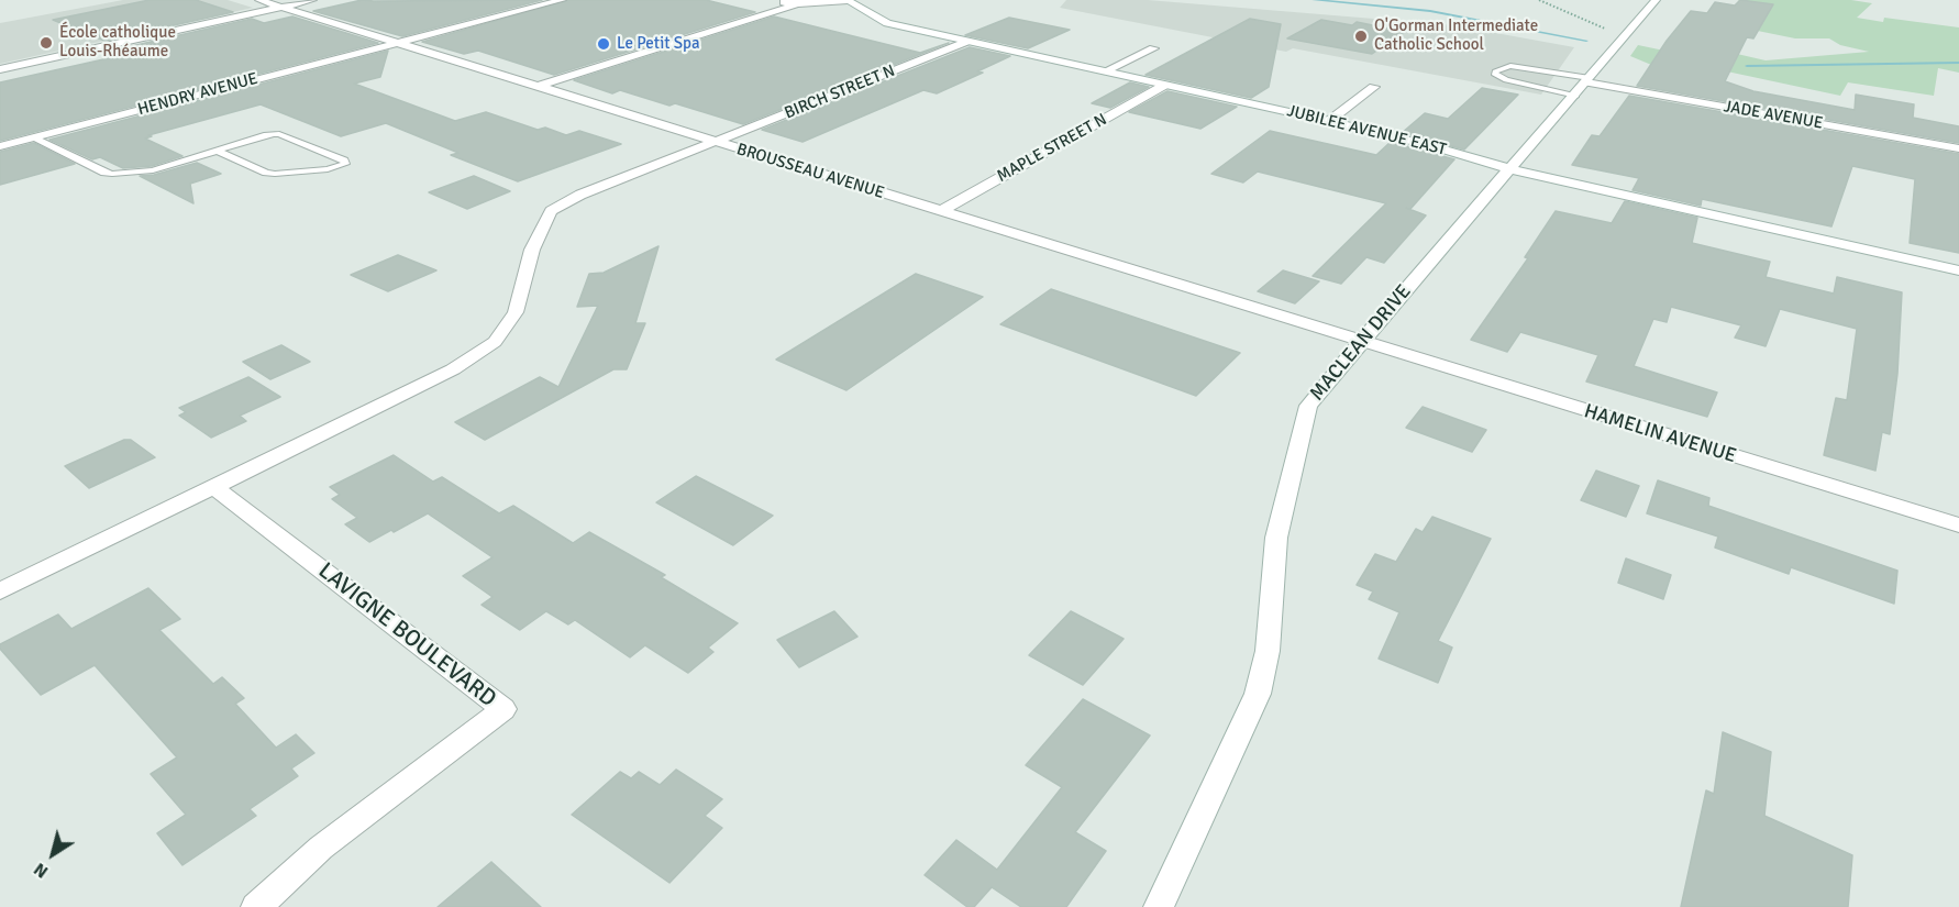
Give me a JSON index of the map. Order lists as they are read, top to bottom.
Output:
{
  "streets": {
    "street": [
      "BIRCH STREET N",
      "HENDRY AVENUE",
      "JADE AVENUE",
      "JUBILEE AVENUE EAST",
      "MAPLE STREET N",
      "BROUSSEAU AVENUE",
      "MACLEAN DRIVE",
      "HAMELIN AVENUE",
      "LAVIGNE BOULEVARD"
    ]
  },
  "crossings": [
    ["BIRCH STREET N", "JUBILEE AVENUE EAST"],
    ["BIRCH STREET N", "BROUSSEAU AVENUE"],
    ["HENDRY AVENUE", "BROUSSEAU AVENUE"],
    ["JADE AVENUE", "MACLEAN DRIVE"],
    ["JUBILEE AVENUE EAST", "MAPLE STREET N"],
    ["JUBILEE AVENUE EAST", "MACLEAN DRIVE"],
    ["MAPLE STREET N", "BROUSSEAU AVENUE"],
    ["BROUSSEAU AVENUE", "MACLEAN DRIVE"],
    ["BROUSSEAU AVENUE", "HAMELIN AVENUE"],
    ["MACLEAN DRIVE", "HAMELIN AVENUE"]
  ],
  "places": ["O'Gorman Intermediate Catholic School", "École catholique Louis-Rhéaume", "Le Petit Spa"],
  "north": "bottom left"
}
